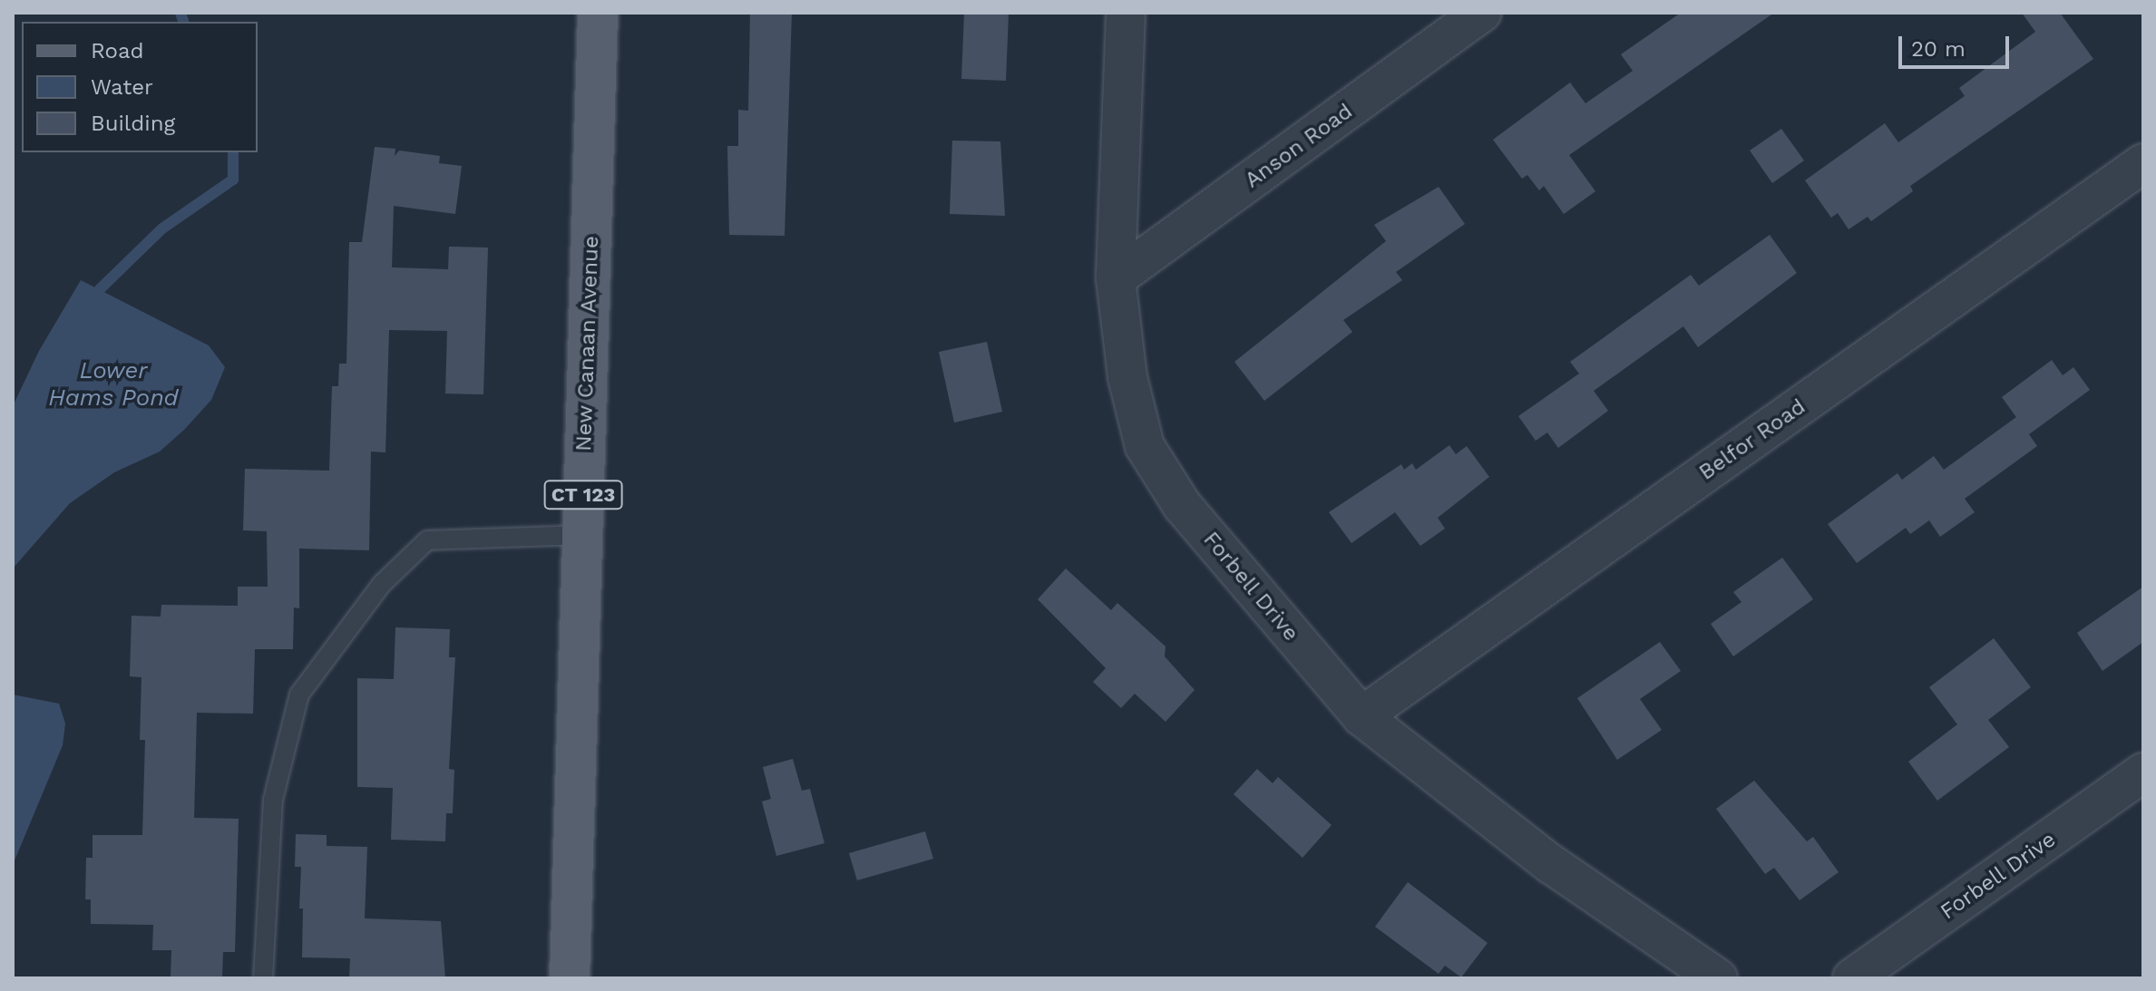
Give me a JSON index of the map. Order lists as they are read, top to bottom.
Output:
{
  "streets": {
    "main road": ["New Canaan Avenue", "CT 123"],
    "street": ["Anson Road", "Belfor Road", "Forbell Drive"]
  },
  "crossings": [
    ["Anson Road", "Forbell Drive"],
    ["Belfor Road", "Forbell Drive"]
  ],
  "water": ["Lower Hams Pond"],
  "legend": ["Road", "Water", "Building"],
  "scale_bar": "20 m"
}
